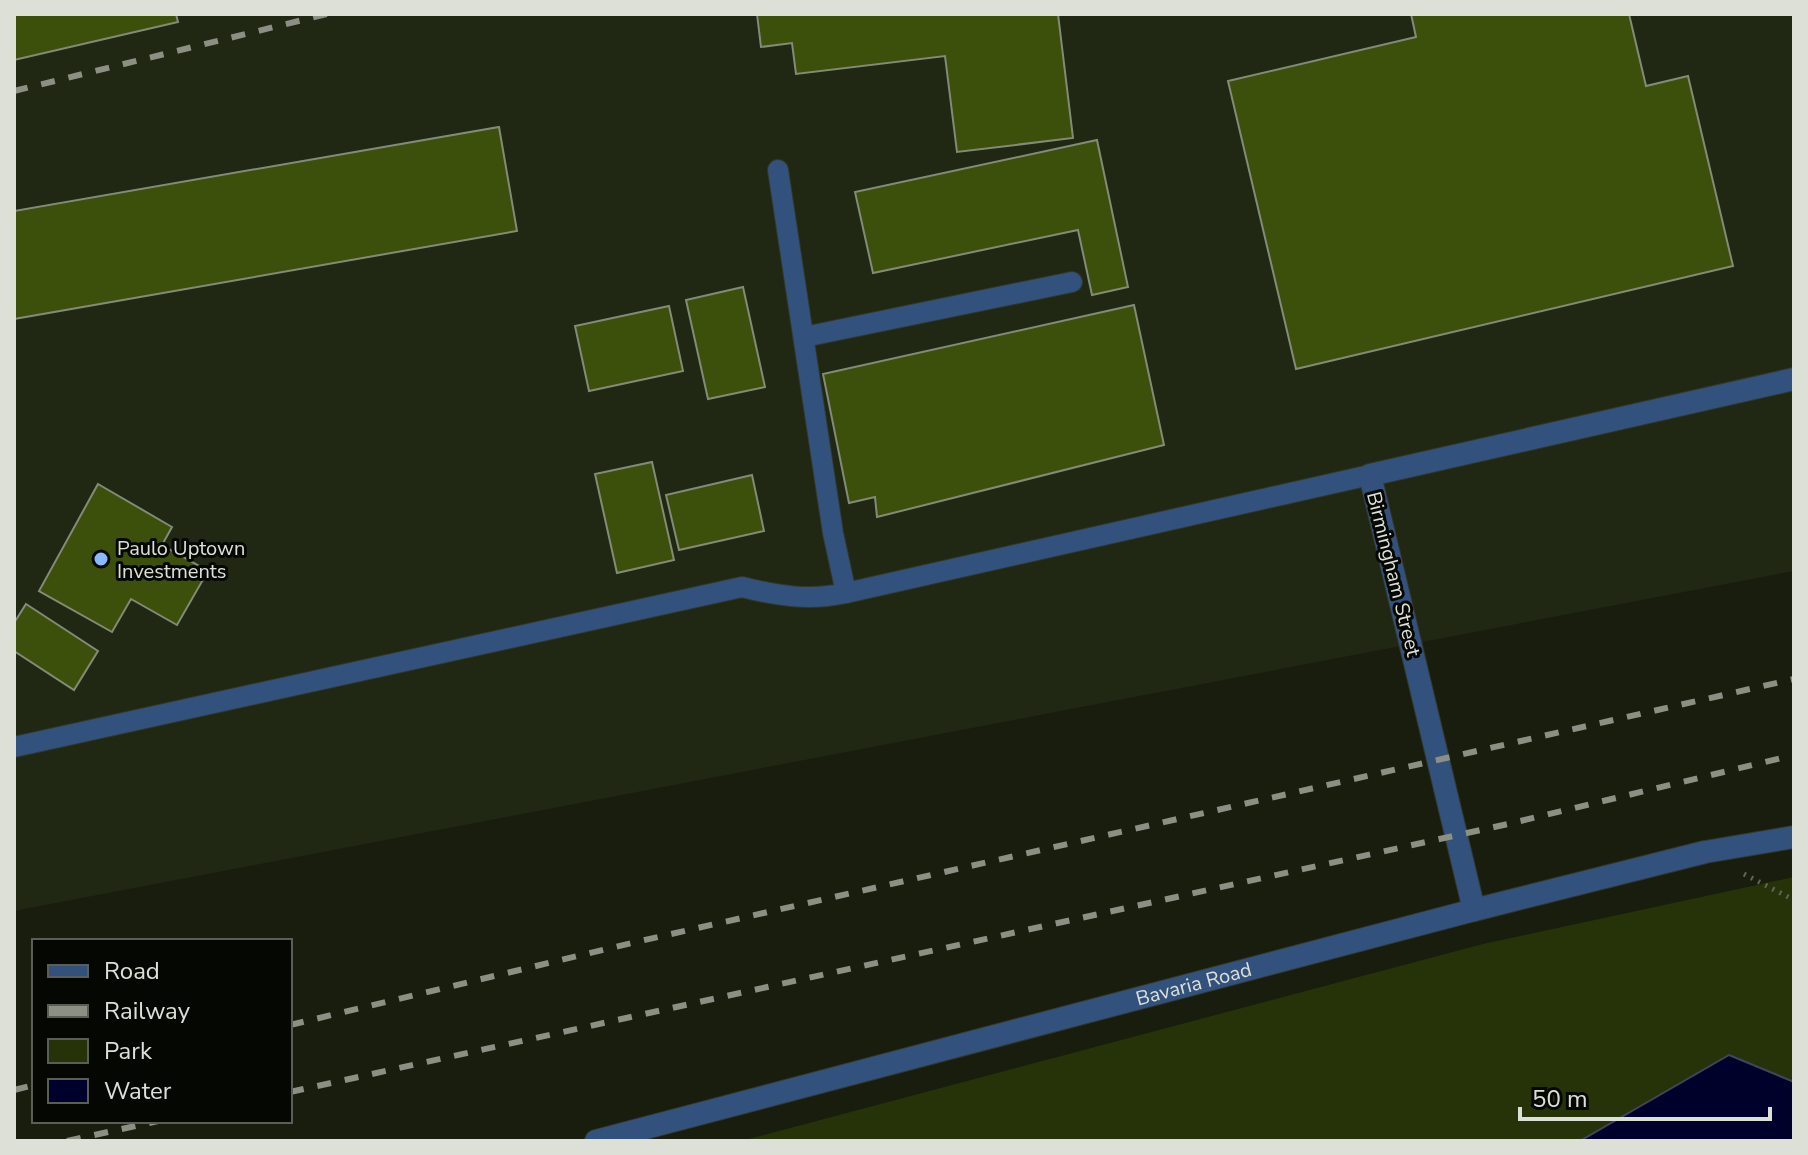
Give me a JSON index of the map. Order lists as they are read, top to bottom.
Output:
{
  "streets": {
    "street": ["Birmingham Street", "Bavaria Road"]
  },
  "crossings": [
    ["Birmingham Street", "Bavaria Road"]
  ],
  "places": ["Paulo Uptown Investments"],
  "legend": [
    "Road",
    "Railway",
    "Park",
    "Water"
  ],
  "scale_bar": "50 m"
}
